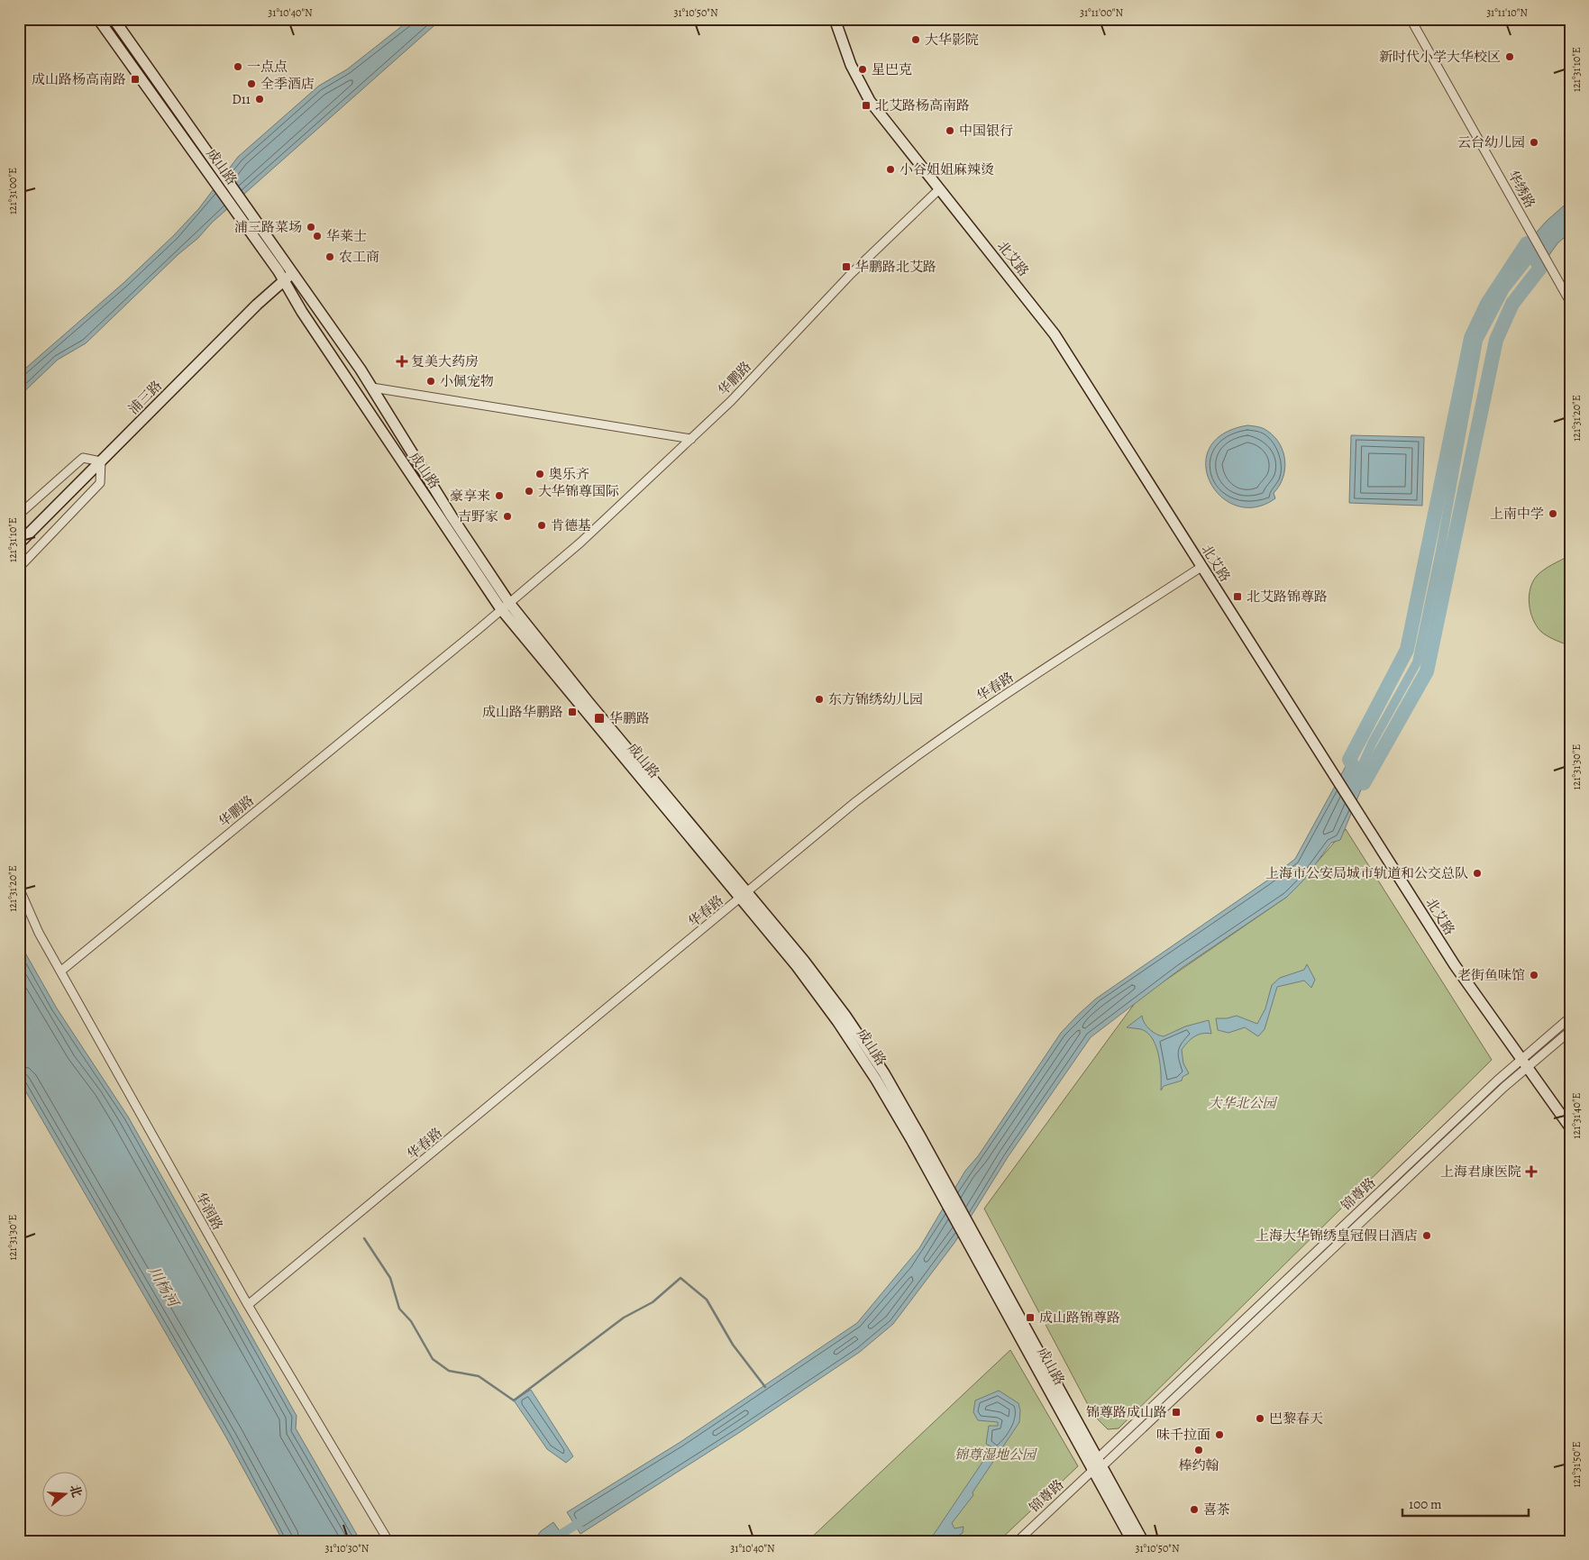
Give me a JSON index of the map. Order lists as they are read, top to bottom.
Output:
{
  "streets": {
    "main road": ["成山路", "北艾路", "浦三路"],
    "street": [
      "华绣路",
      "华鹏路",
      "华春路",
      "锦尊路",
      "华润路"
    ]
  },
  "crossings": [
    ["成山路", "华鹏路"],
    ["成山路", "浦三路"],
    ["成山路", "华春路"],
    ["成山路", "锦尊路"],
    ["北艾路", "华鹏路"],
    ["北艾路", "华春路"],
    ["北艾路", "锦尊路"],
    ["华鹏路", "华润路"],
    ["华春路", "华润路"]
  ],
  "water": ["川杨河"],
  "parks": ["大华北公园", "锦尊湿地公园"],
  "places": {
    "other": [
      "大华影院",
      "新时代小学大华校区",
      "一点点",
      "星巴克",
      "全季酒店",
      "D11",
      "中国银行",
      "云台幼儿园",
      "小谷姐姐麻辣烫",
      "浦三路菜场",
      "华莱士",
      "农工商",
      "小佩宠物",
      "奥乐齐",
      "大华锦尊国际",
      "豪享来",
      "上南中学",
      "吉野家",
      "肯德基",
      "东方锦绣幼儿园",
      "上海市公安局城市轨道和公交总队",
      "老街鱼味馆",
      "上海大华锦绣皇冠假日酒店",
      "巴黎春天",
      "味千拉面",
      "棒约翰",
      "喜茶"
    ],
    "transit": [
      "成山路杨高南路",
      "北艾路杨高南路",
      "华鹏路北艾路",
      "北艾路锦尊路",
      "成山路华鹏路",
      "华鹏路",
      "成山路锦尊路",
      "锦尊路成山路"
    ],
    "health": ["复美大药房", "上海君康医院"]
  },
  "scale_bar": "100 m",
  "north": "right",
  "coordinates": [
    "31°10'40\"N",
    "31°10'50\"N",
    "31°11'00\"N",
    "31°11'10\"N",
    "121°31'10\"E",
    "121°31'00\"E",
    "121°31'20\"E",
    "121°31'30\"E",
    "121°31'40\"E",
    "121°31'50\"E",
    "31°10'30\"N"
  ]
}
